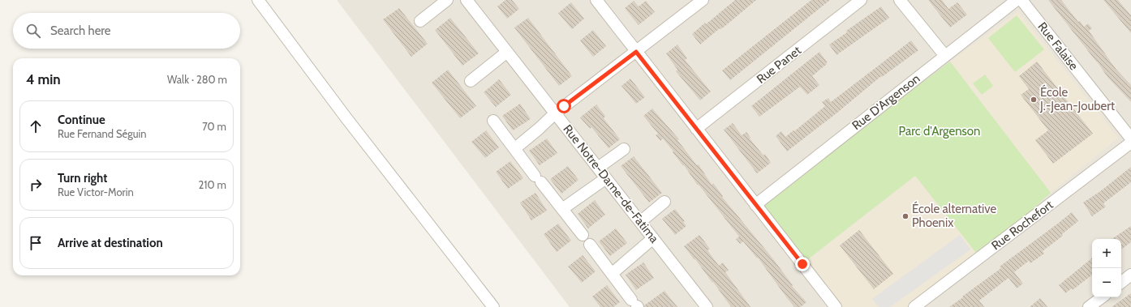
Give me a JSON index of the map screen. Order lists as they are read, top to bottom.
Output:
{
  "streets": {
    "street": [
      "Rue Falaise",
      "Rue Panet",
      "Rue D'Argenson",
      "Rue Notre-Dame-de-Fatima",
      "Rue Rochefort"
    ]
  },
  "parks": ["Parc d'Argenson"],
  "places": ["École J.-Jean-Joubert", "École alternative Phoenix"],
  "page": {
    "search": "Search here",
    "heading": ["4 min", "Walk · 280 m"],
    "list": [
      ["Continue", "Rue Fernand Séguin", "70 m"],
      ["Turn right", "Rue Victor-Morin", "210 m"],
      "Arrive at destination"
    ],
    "map_buttons": ["+", "−"]
  }
}
